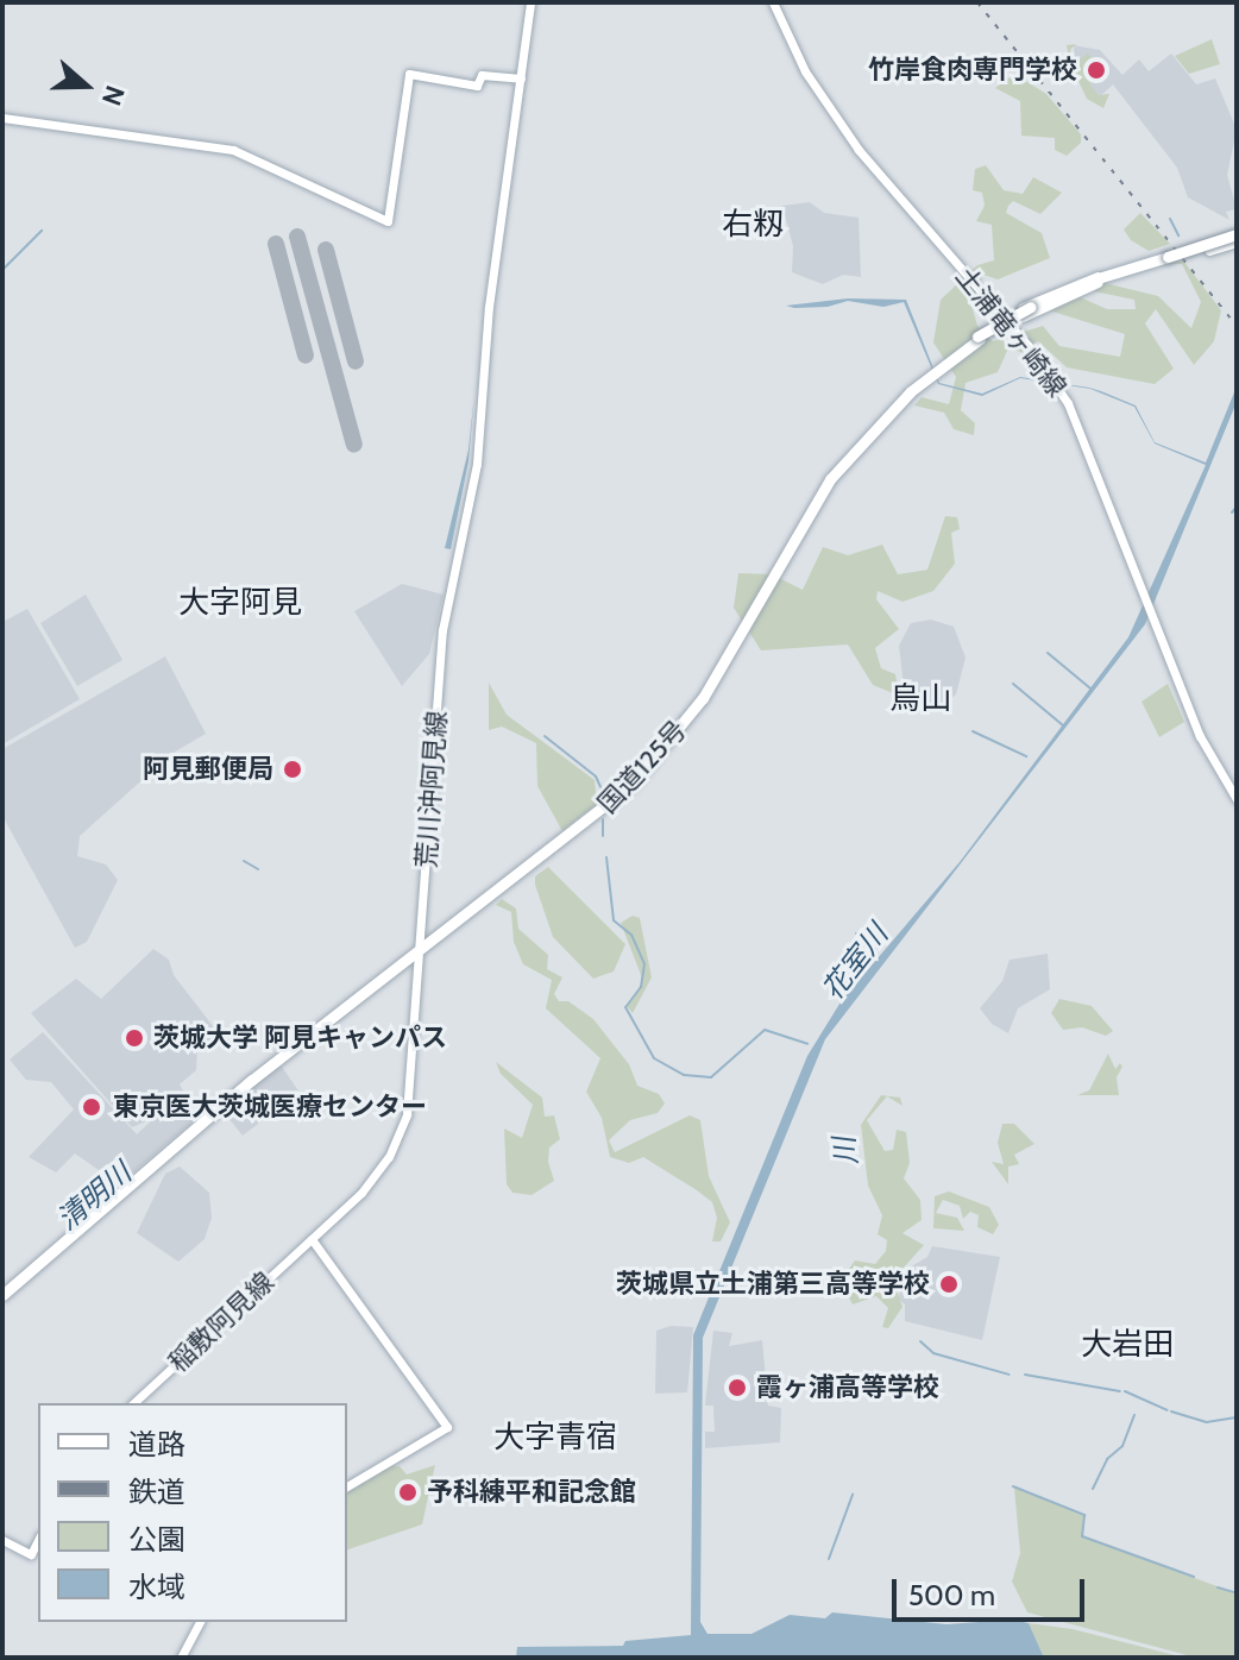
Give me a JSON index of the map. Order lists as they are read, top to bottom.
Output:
{
  "streets": {
    "highway": ["国道125号"],
    "main road": ["土浦竜ヶ崎線", "荒川沖阿見線", "稲敷阿見線"]
  },
  "crossings": [
    ["国道125号", "荒川沖阿見線"],
    ["荒川沖阿見線", "稲敷阿見線"]
  ],
  "districts": [
    "右籾",
    "大字阿見",
    "烏山",
    "大岩田",
    "大字青宿"
  ],
  "water": ["花室川", "川", "清明川"],
  "places": [
    "竹岸食肉専門学校",
    "阿見郵便局",
    "茨城大学 阿見キャンパス",
    "東京医大茨城医療センター",
    "茨城県立土浦第三高等学校",
    "霞ヶ浦高等学校",
    "予科練平和記念館"
  ],
  "legend": [
    "道路",
    "鉄道",
    "公園",
    "水域"
  ],
  "scale_bar": "500 m",
  "north": "right"
}
